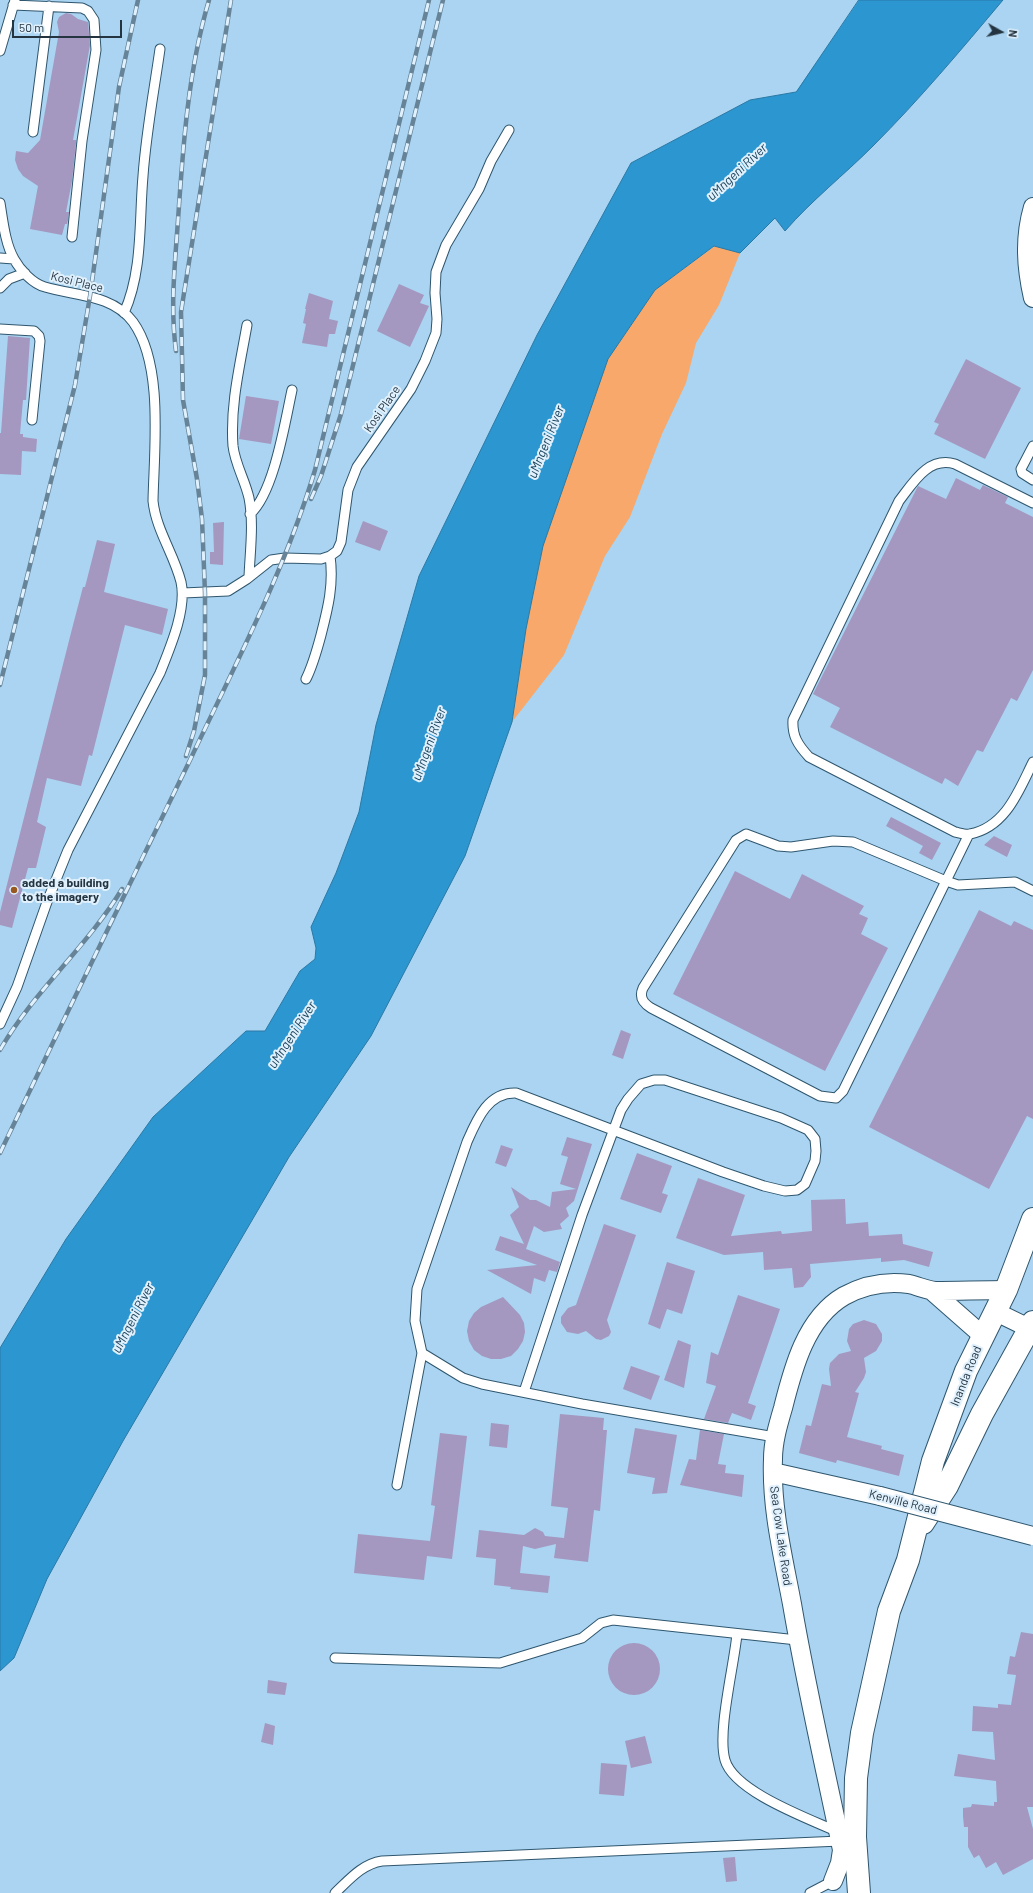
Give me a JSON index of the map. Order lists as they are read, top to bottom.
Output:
{
  "streets": {
    "main road": ["Inanda Road"],
    "street": ["Kenville Road", "Sea Cow Lake Road"],
    "lane": ["Kosi Place"]
  },
  "crossings": [
    ["Inanda Road", "Sea Cow Lake Road"],
    ["Kenville Road", "Sea Cow Lake Road"]
  ],
  "water": ["uMngeni River"],
  "places": ["added a building to the imagery"],
  "scale_bar": "50 m",
  "north": "right"
}
